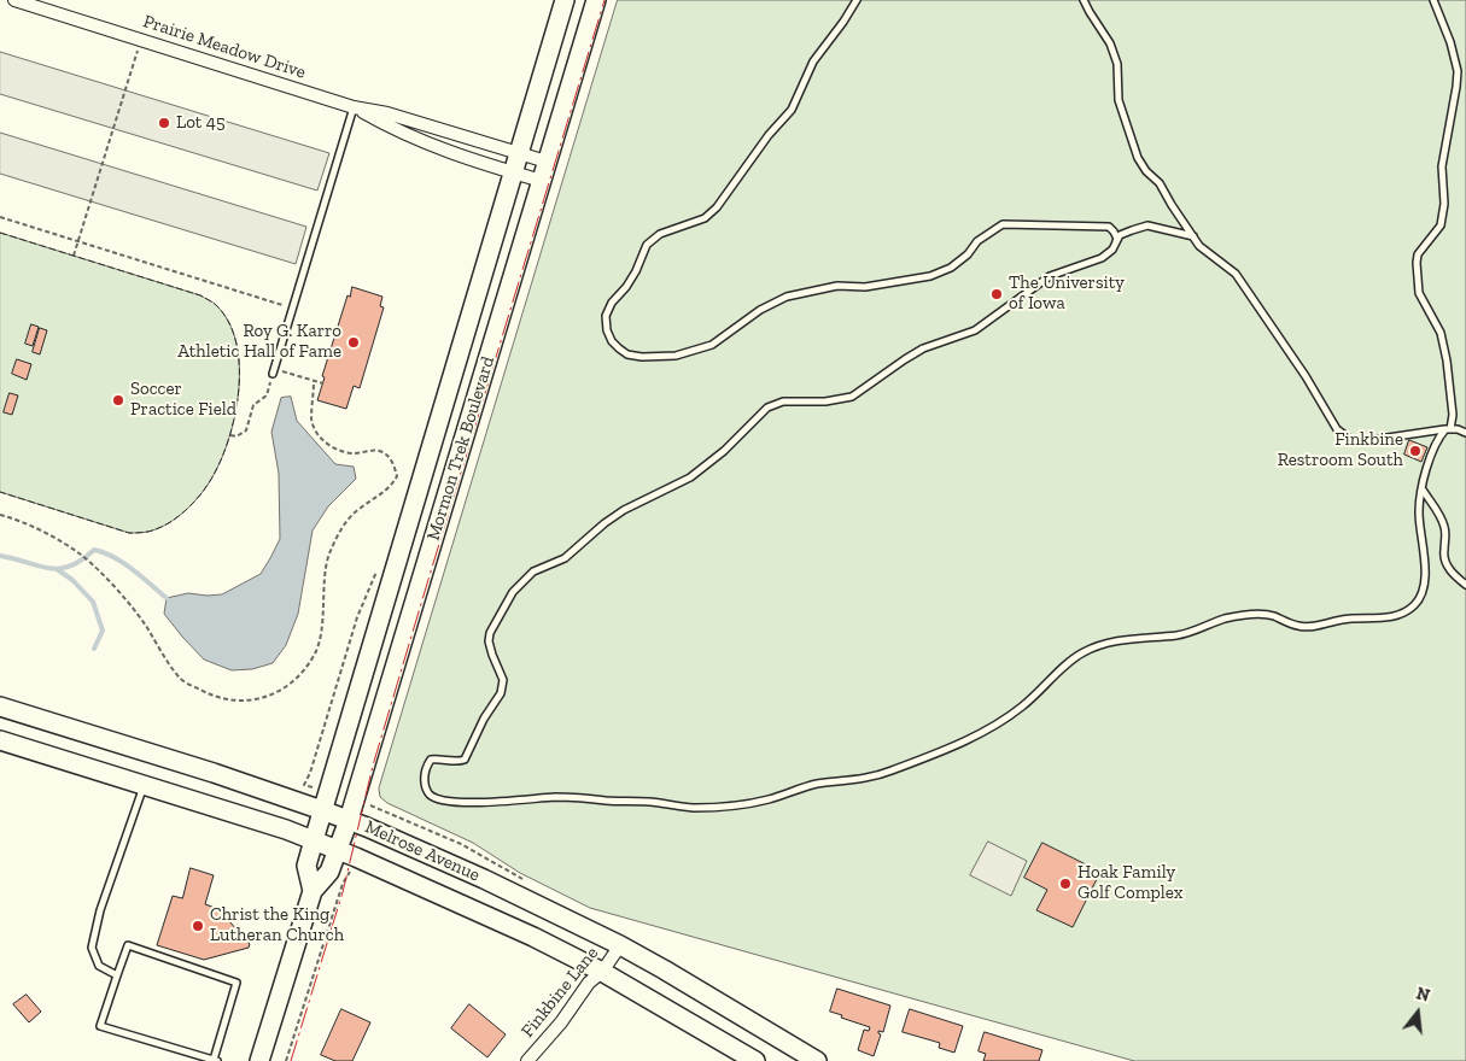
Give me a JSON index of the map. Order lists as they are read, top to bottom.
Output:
{
  "streets": {
    "main road": ["Mormon Trek Boulevard", "Melrose Avenue"],
    "street": ["Prairie Meadow Drive", "Finkbine Lane"]
  },
  "crossings": [
    ["Prairie Meadow Drive", "Mormon Trek Boulevard"],
    ["Mormon Trek Boulevard", "Melrose Avenue"],
    ["Melrose Avenue", "Finkbine Lane"]
  ],
  "places": [
    "Lot 45",
    "The University of Iowa",
    "Roy G. Karro Athletic Hall of Fame",
    "Soccer Practice Field",
    "Finkbine Restroom South",
    "Hoak Family Golf Complex",
    "Christ the King Lutheran Church"
  ],
  "north": "top"
}
